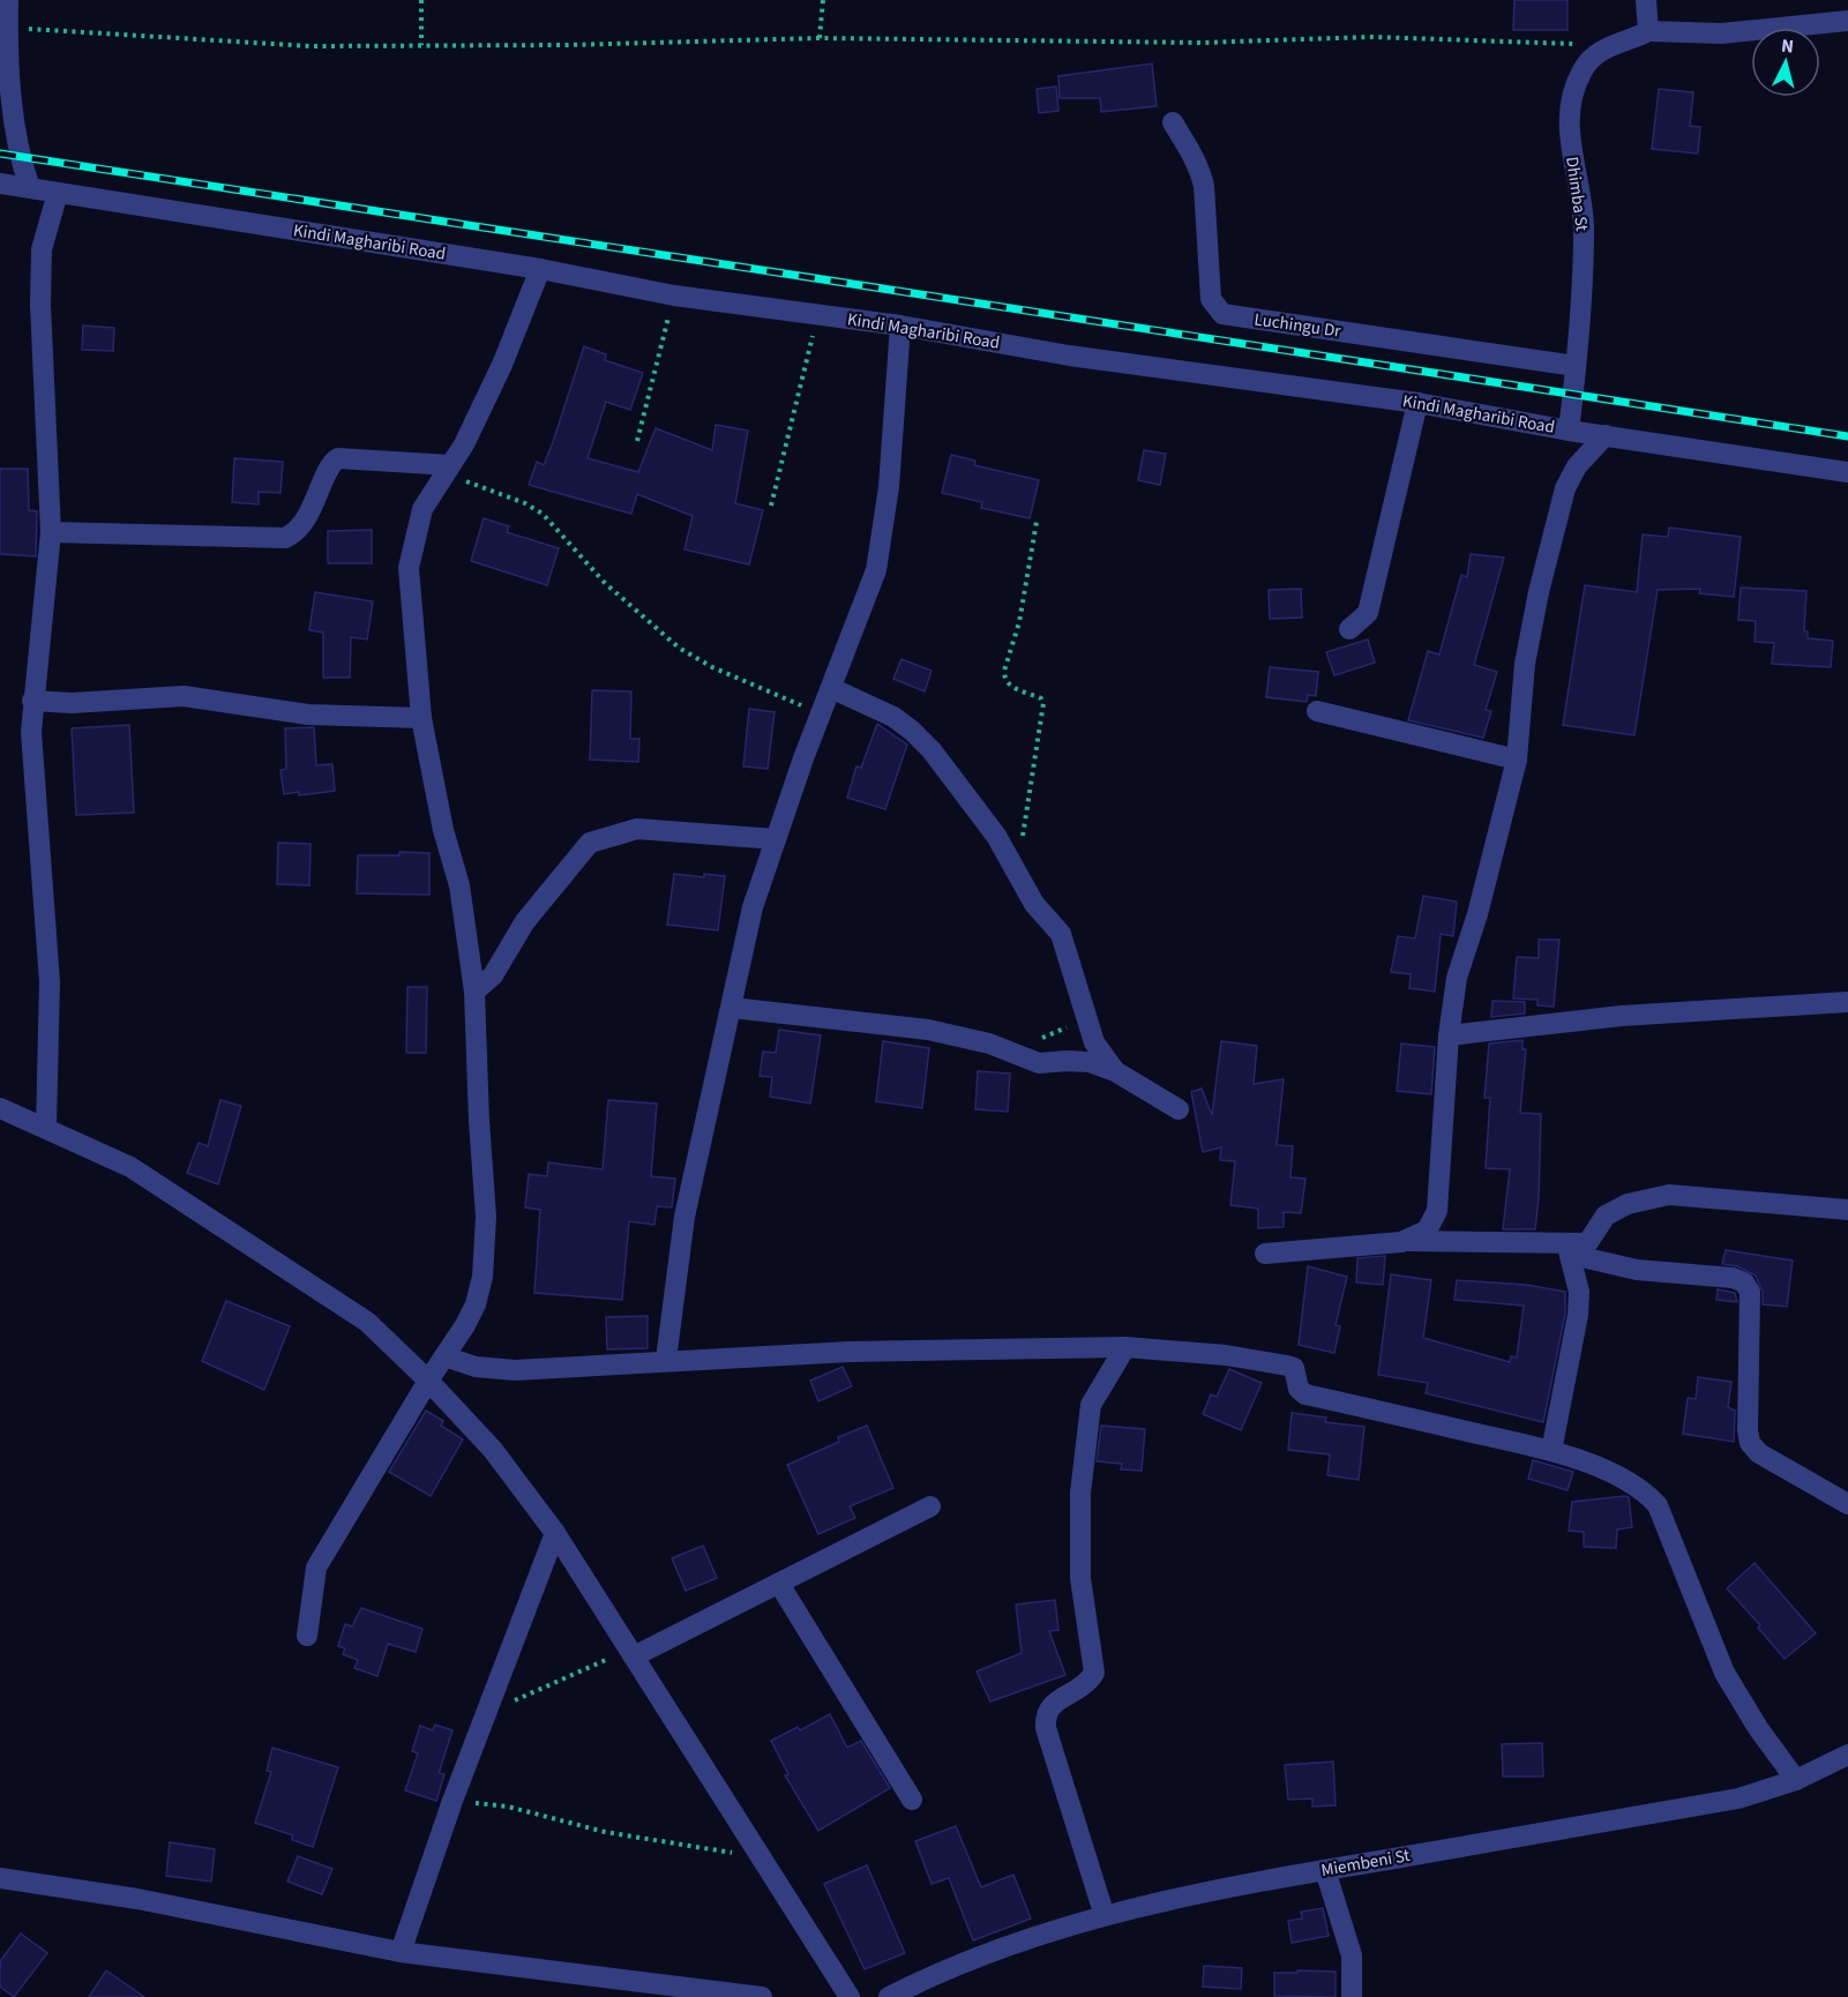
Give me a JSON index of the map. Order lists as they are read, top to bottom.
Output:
{
  "streets": {
    "street": [
      "Dhimba St",
      "Kindi Magharibi Road",
      "Luchingu Dr",
      "Miembeni St"
    ]
  },
  "crossings": [
    ["Dhimba St", "Kindi Magharibi Road"],
    ["Dhimba St", "Luchingu Dr"]
  ],
  "north": "top"
}
